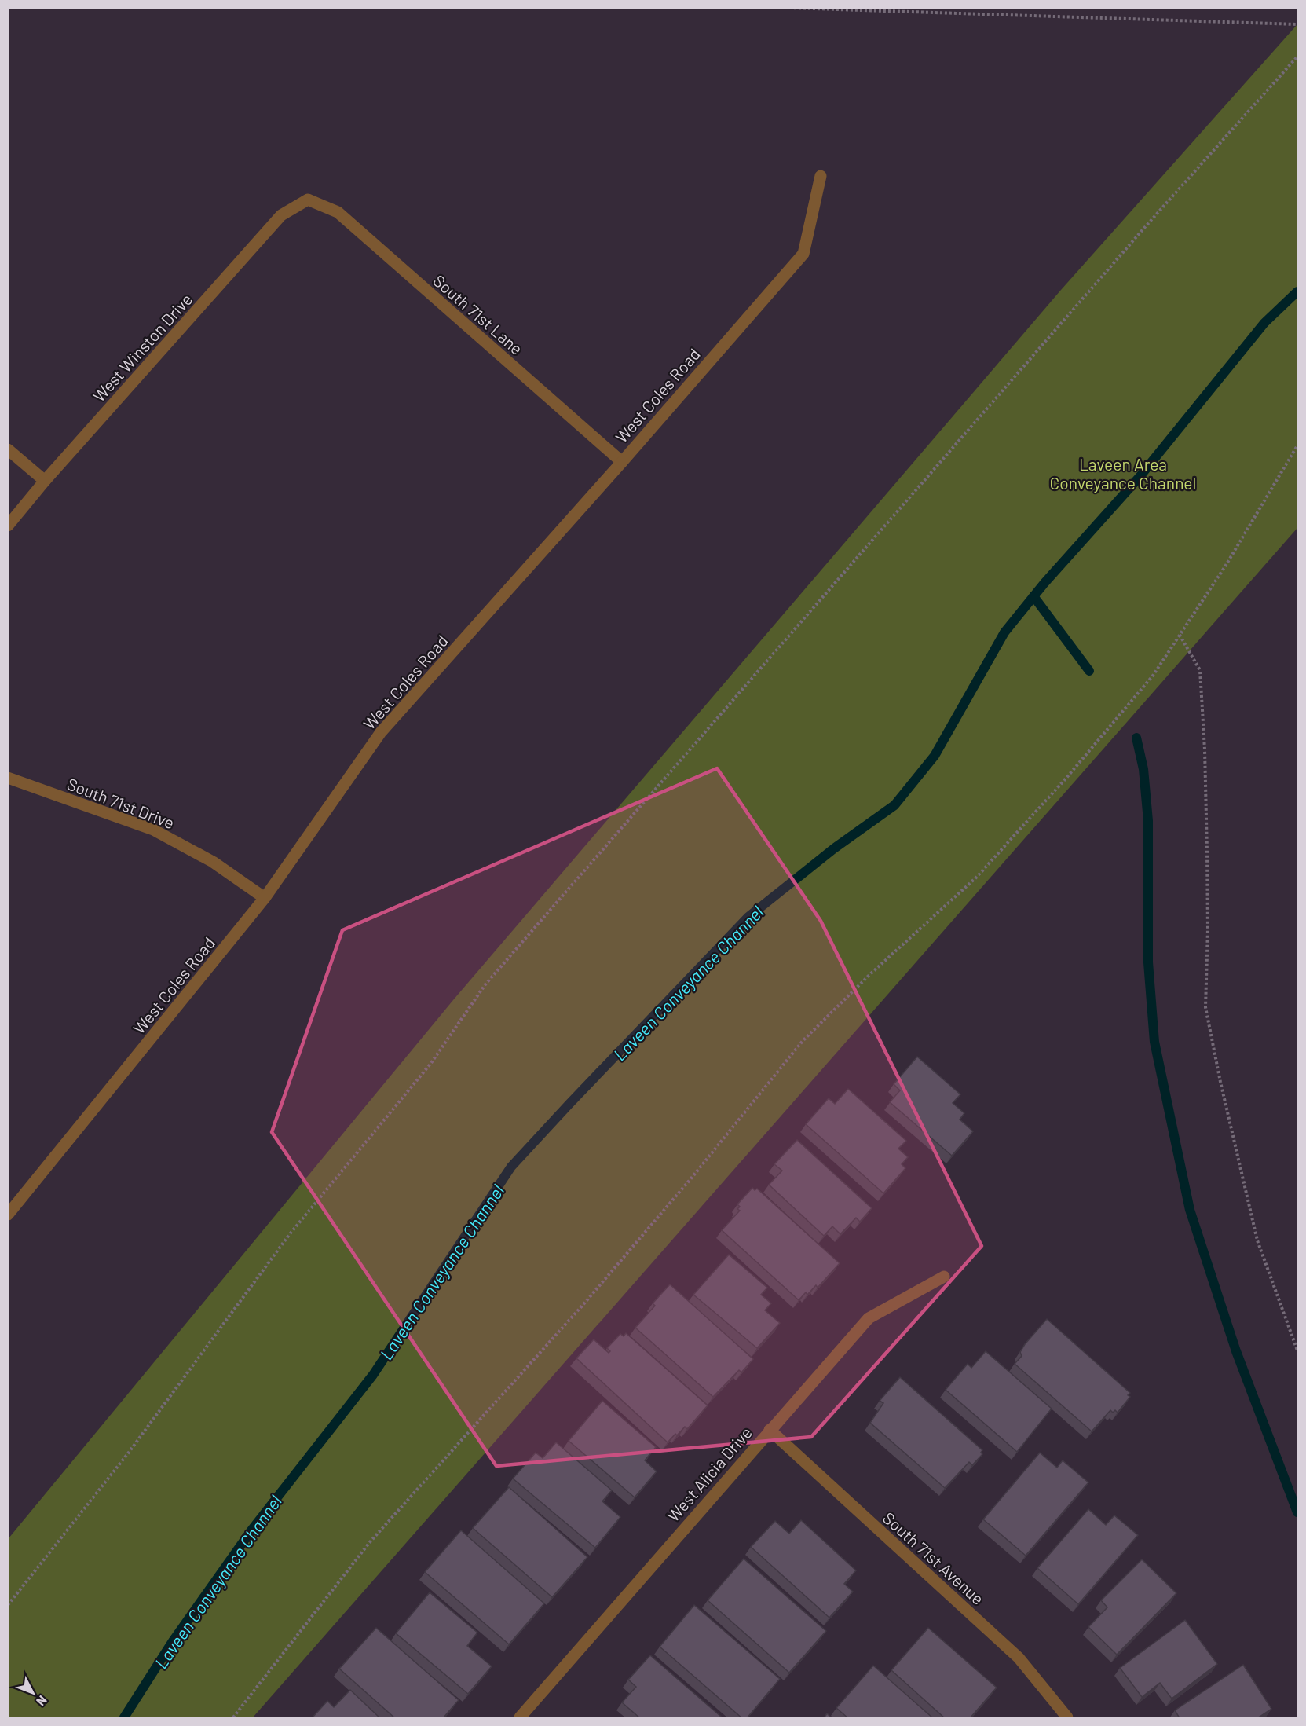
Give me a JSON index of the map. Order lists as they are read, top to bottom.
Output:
{
  "streets": {
    "street": [
      "South 71st Lane",
      "West Winston Drive",
      "West Coles Road",
      "South 71st Drive",
      "West Alicia Drive",
      "South 71st Avenue"
    ]
  },
  "crossings": [
    ["South 71st Lane", "West Winston Drive"],
    ["South 71st Lane", "West Coles Road"],
    ["West Coles Road", "South 71st Drive"],
    ["West Alicia Drive", "South 71st Avenue"]
  ],
  "water": ["Laveen Conveyance Channel"],
  "parks": ["Laveen Area Conveyance Channel"],
  "north": "bottom right"
}
